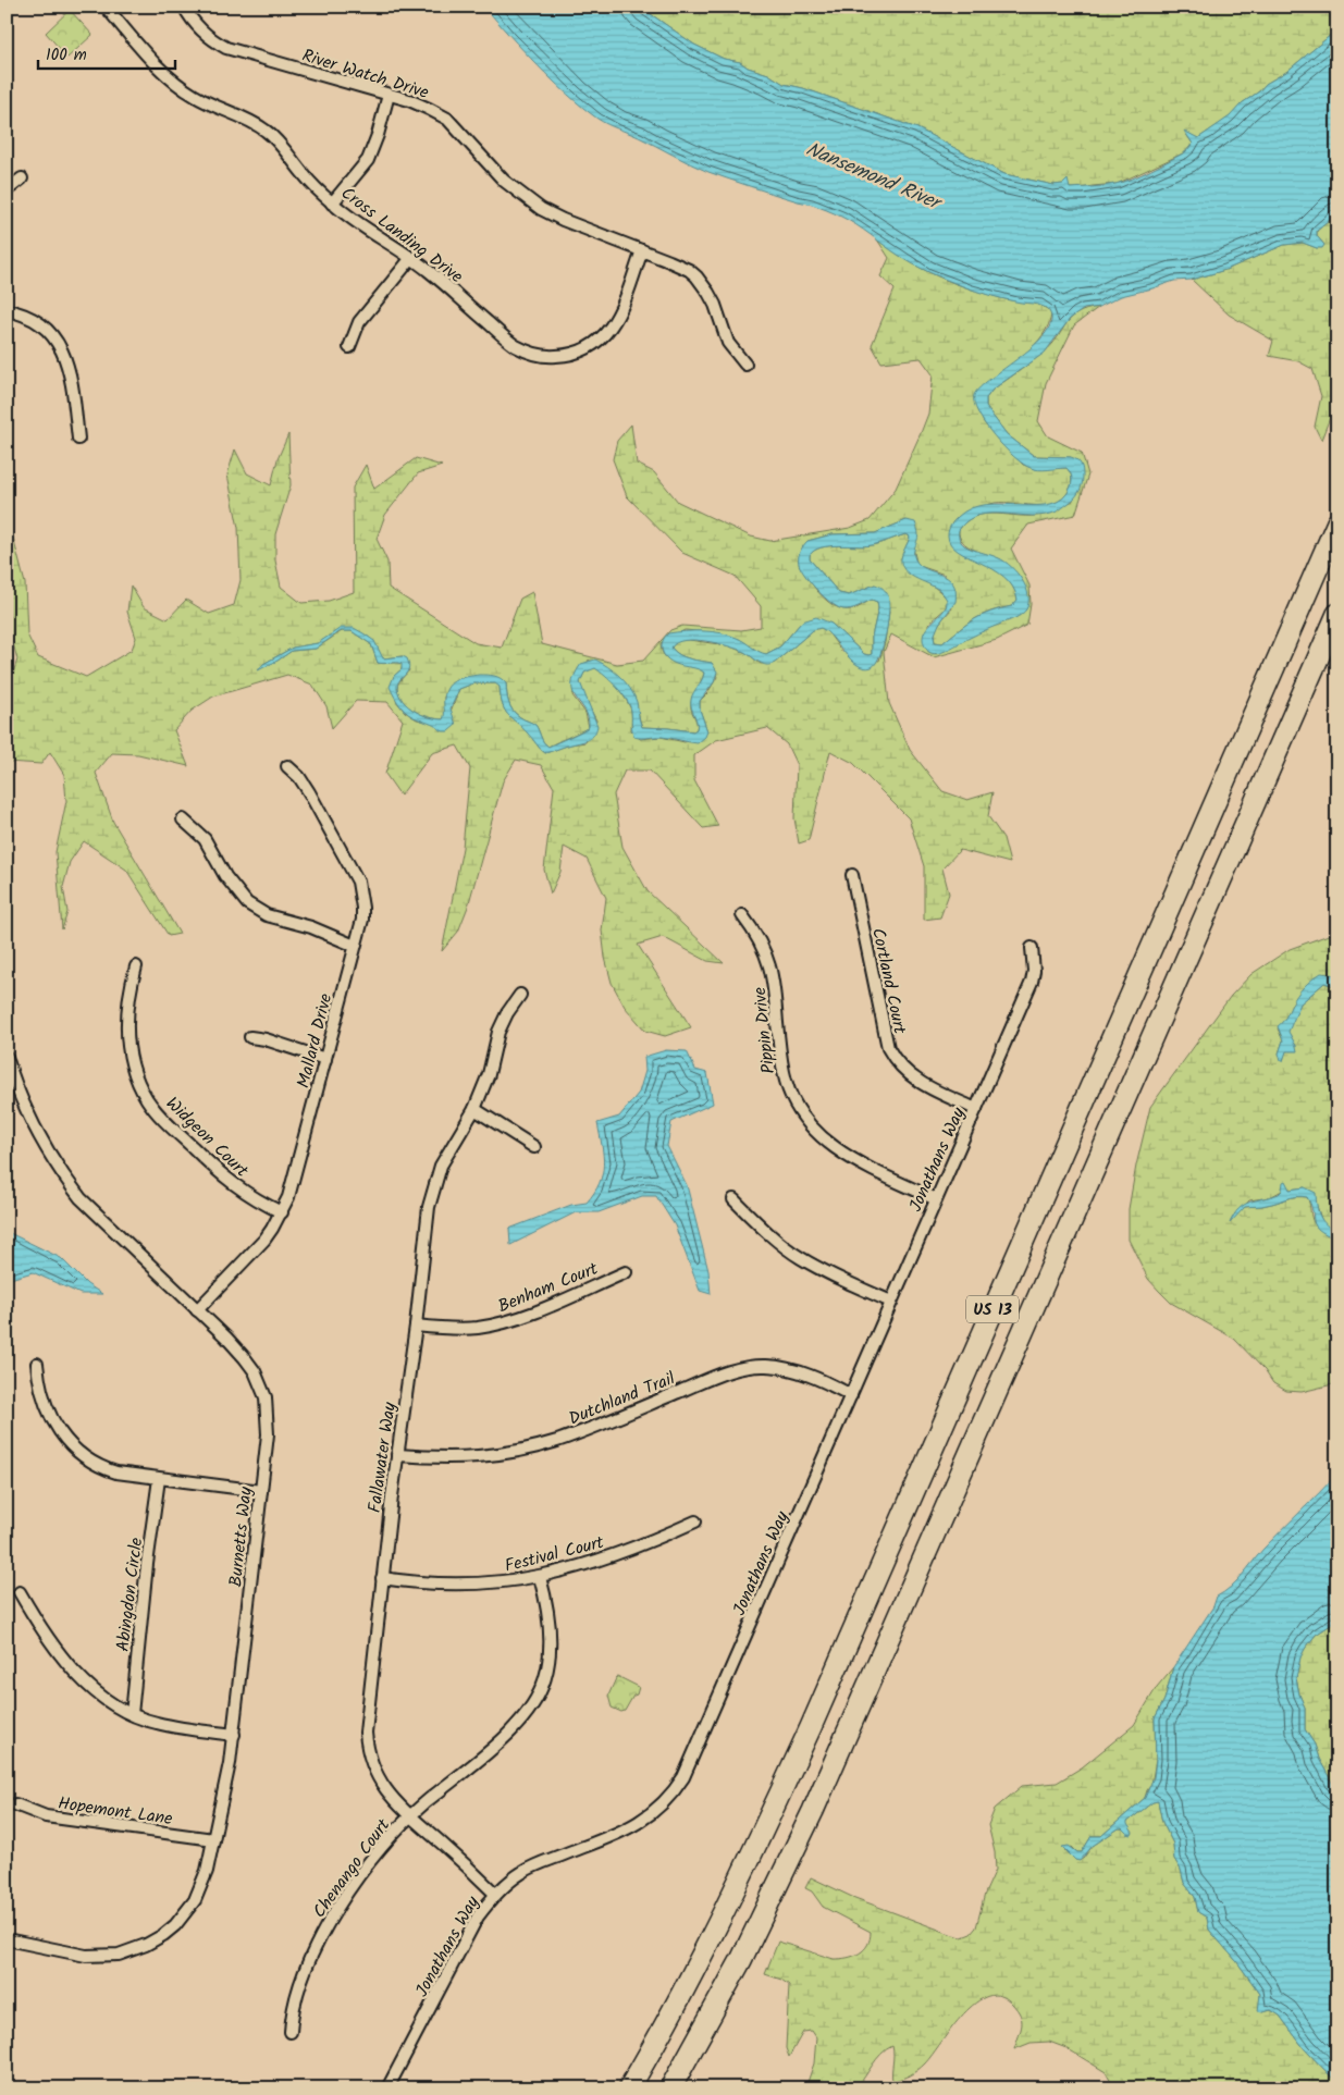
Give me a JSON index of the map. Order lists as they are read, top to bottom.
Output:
{
  "streets": {
    "highway": ["US 13"],
    "street": [
      "River Watch Drive",
      "Cross Landing Drive",
      "Cortland Court",
      "Pippin Drive",
      "Mallard Drive",
      "Widgeon Court",
      "Jonathans Way",
      "Benham Court",
      "Dutchland Trail",
      "Fallawater Way",
      "Burnetts Way",
      "Festival Court",
      "Abingdon Circle",
      "Hopemont Lane",
      "Chenango Court"
    ]
  },
  "crossings": [
    ["River Watch Drive", "Cross Landing Drive"],
    ["Cortland Court", "Jonathans Way"],
    ["Pippin Drive", "Jonathans Way"],
    ["Mallard Drive", "Widgeon Court"],
    ["Mallard Drive", "Burnetts Way"],
    ["Jonathans Way", "Dutchland Trail"],
    ["Jonathans Way", "Fallawater Way"],
    ["Benham Court", "Fallawater Way"],
    ["Dutchland Trail", "Fallawater Way"],
    ["Fallawater Way", "Festival Court"],
    ["Fallawater Way", "Chenango Court"],
    ["Burnetts Way", "Hopemont Lane"],
    ["Festival Court", "Chenango Court"]
  ],
  "water": ["Nansemond River"],
  "scale_bar": "100 m"
}
